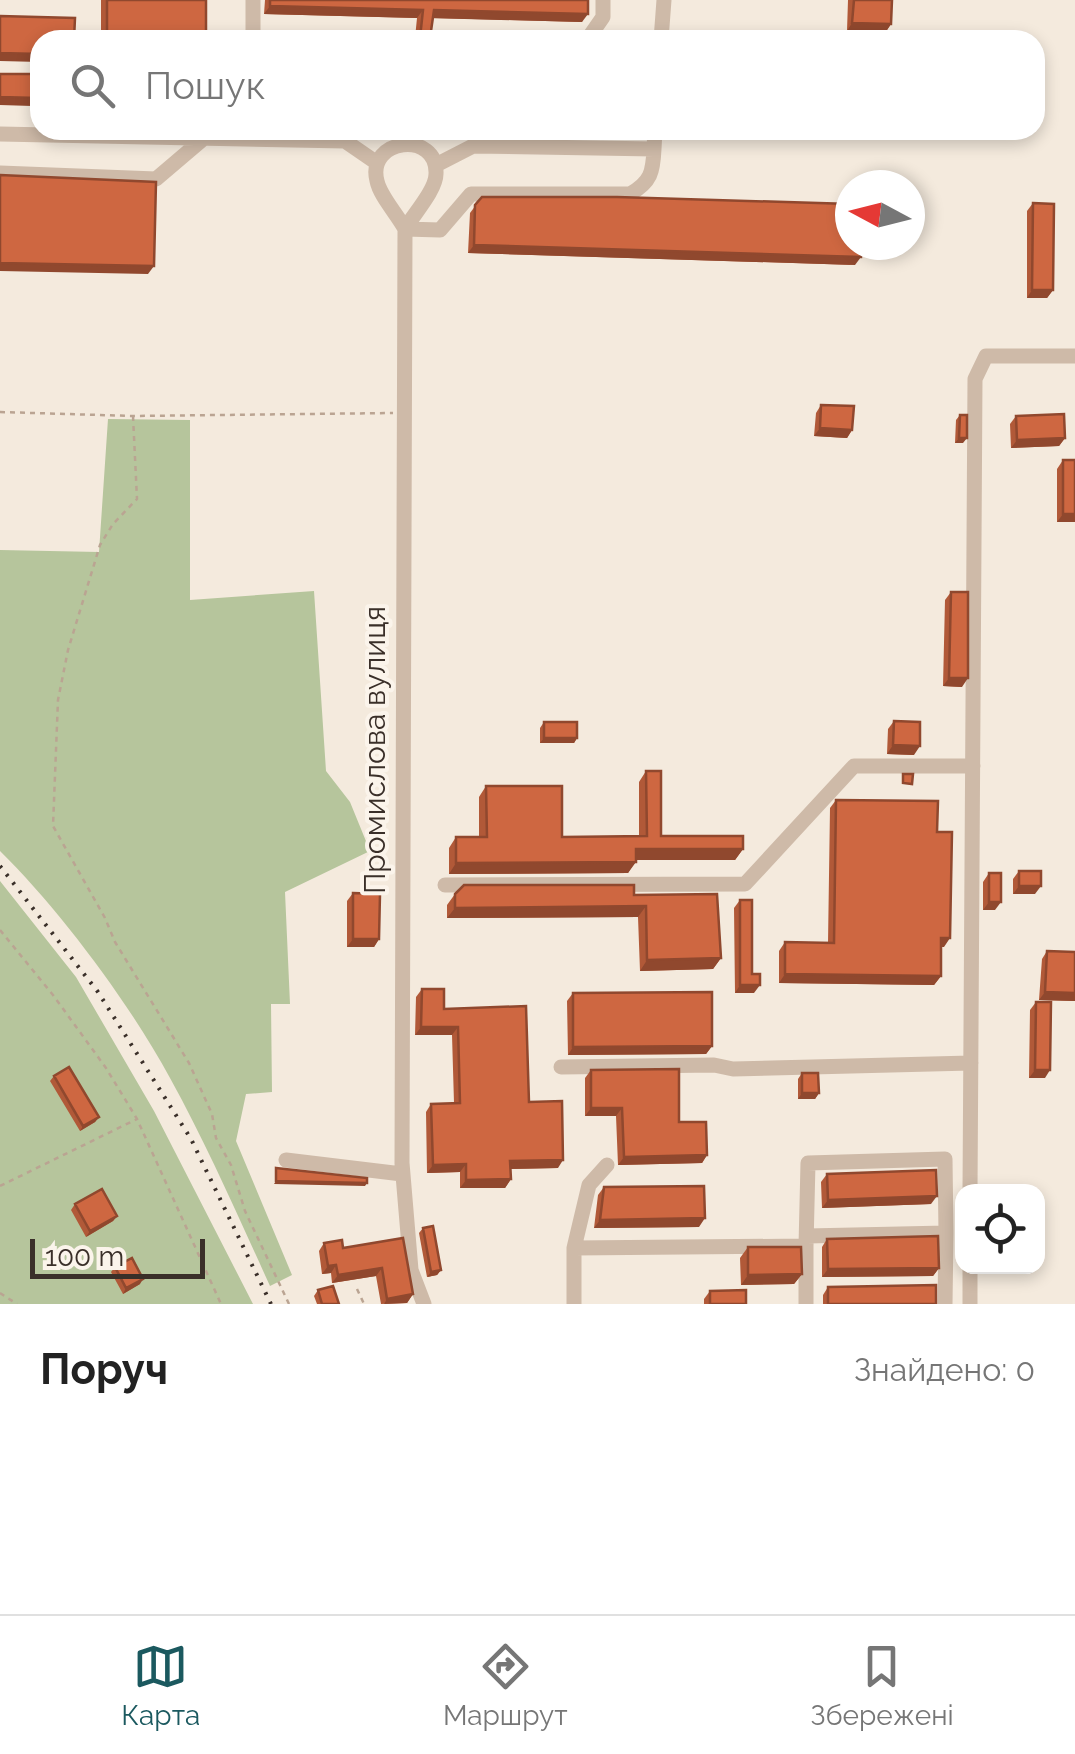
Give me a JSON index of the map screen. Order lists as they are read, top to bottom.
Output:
{
  "streets": {
    "street": ["Промислова вулиця"]
  },
  "scale_bar": "100 m",
  "north": "left",
  "page": {
    "search": "Пошук",
    "scale": "100 m",
    "heading": ["Поруч", "Знайдено: 0"],
    "nav": ["Карта", "Маршрут", "Збережені"]
  }
}
